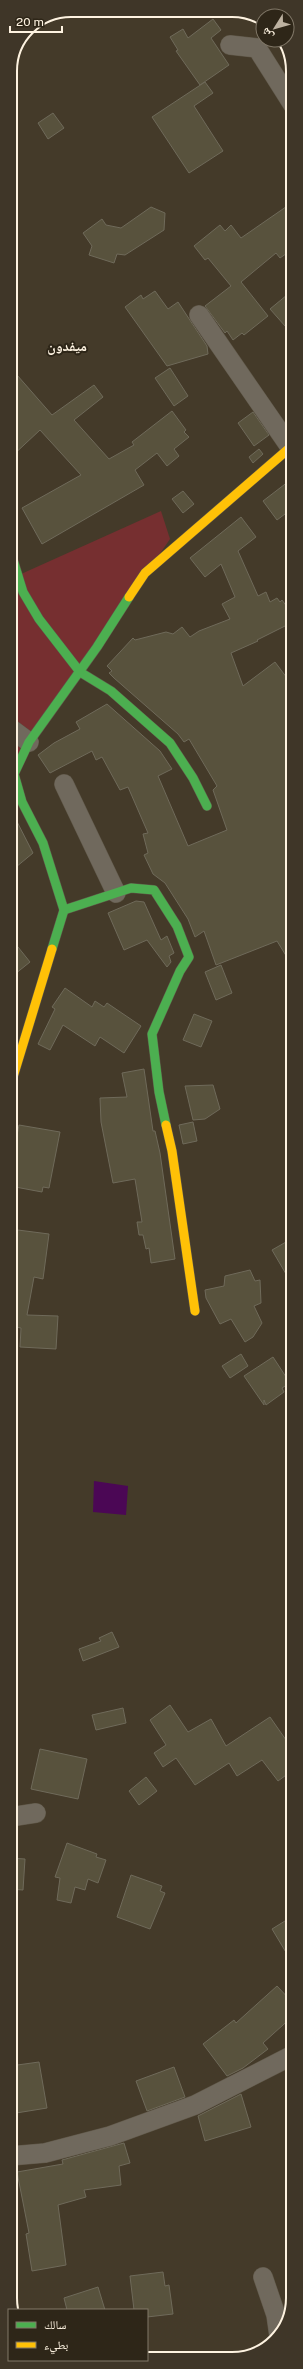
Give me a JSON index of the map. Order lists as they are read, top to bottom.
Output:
{
  "districts": ["ميفدون"],
  "legend": ["سالك", "بطيء"],
  "scale_bar": "20 m",
  "north": "bottom left"
}
